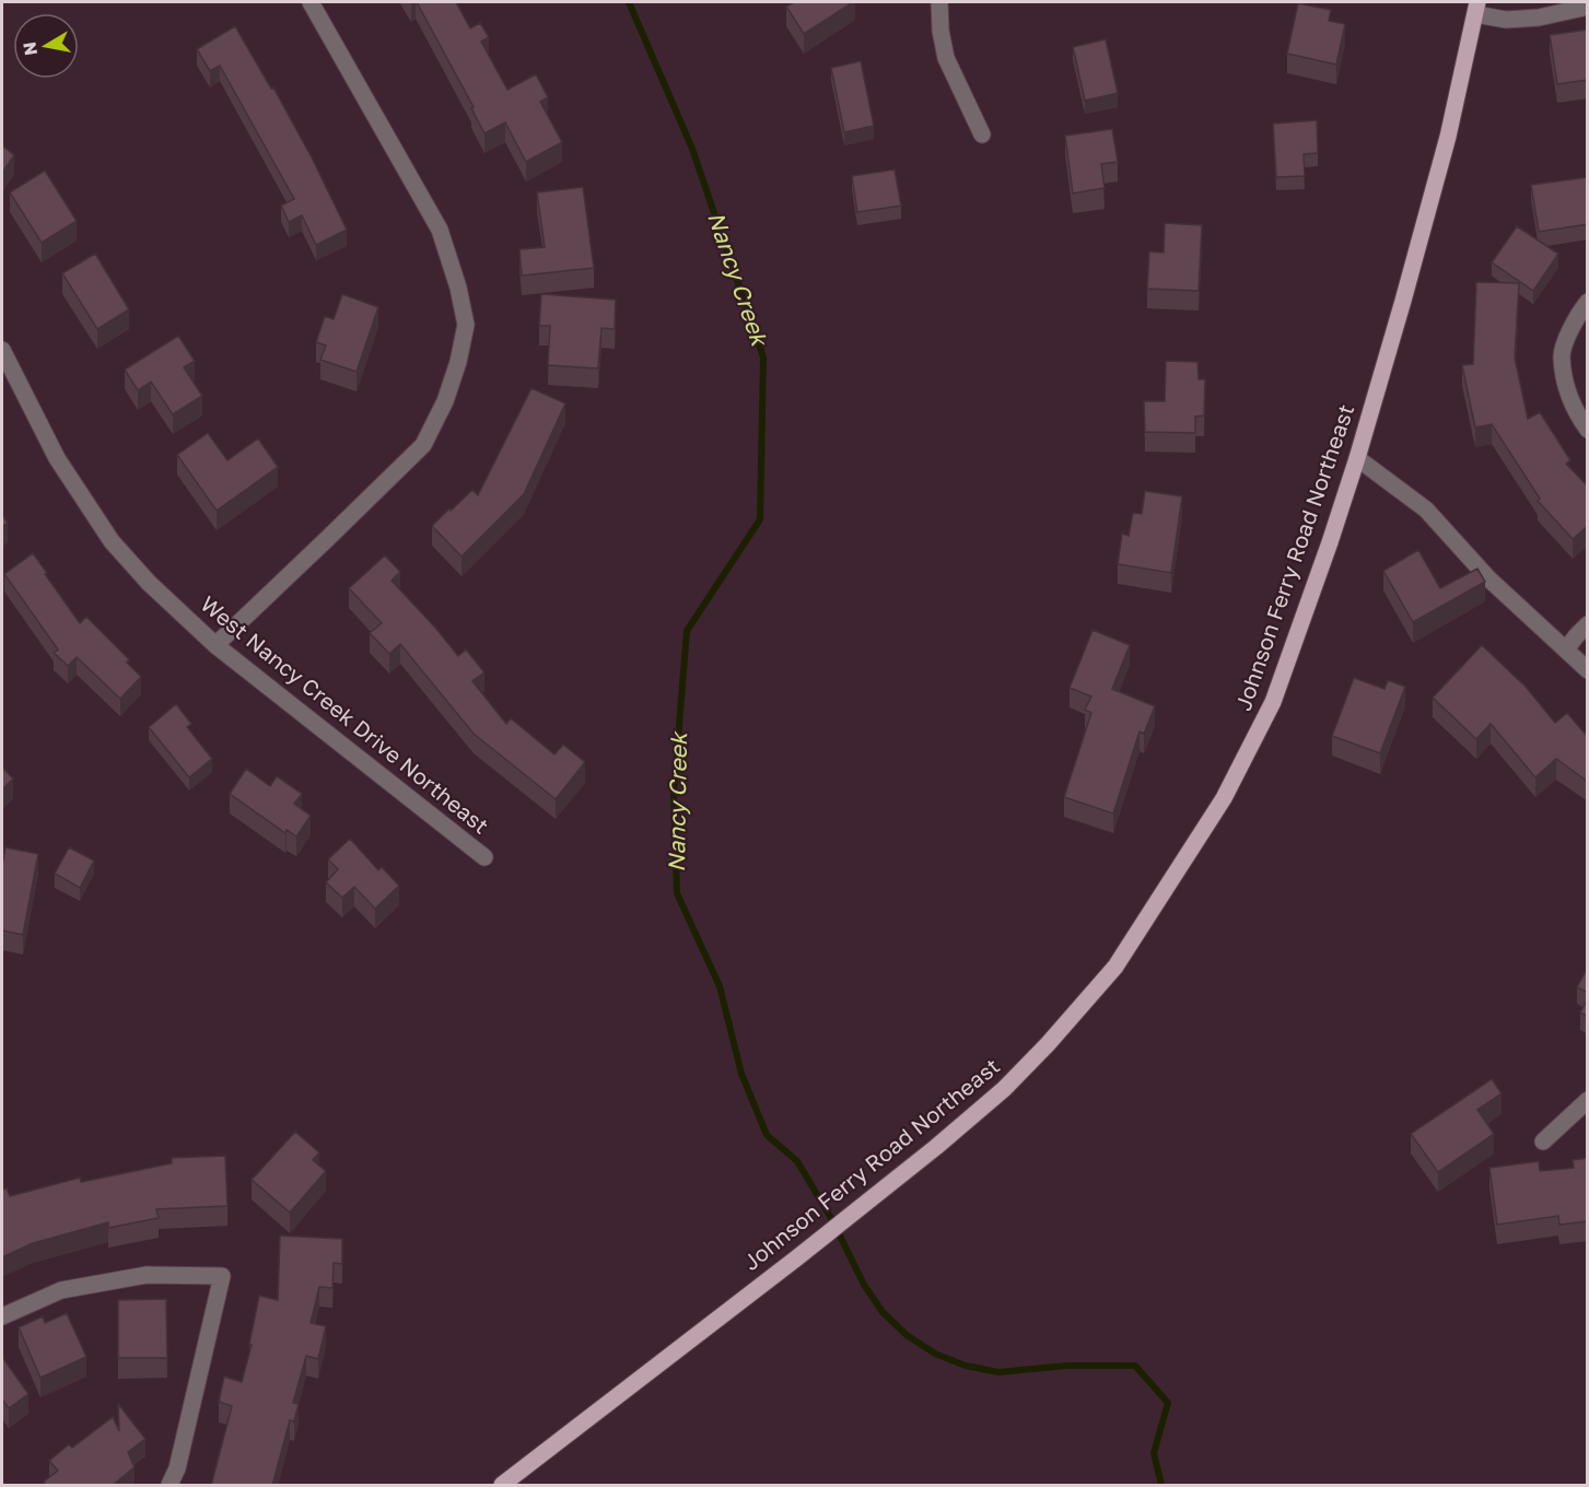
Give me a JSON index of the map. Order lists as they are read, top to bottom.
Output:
{
  "streets": {
    "main road": ["Johnson Ferry Road Northeast"],
    "street": ["West Nancy Creek Drive Northeast"]
  },
  "water": ["Nancy Creek"],
  "north": "left"
}
